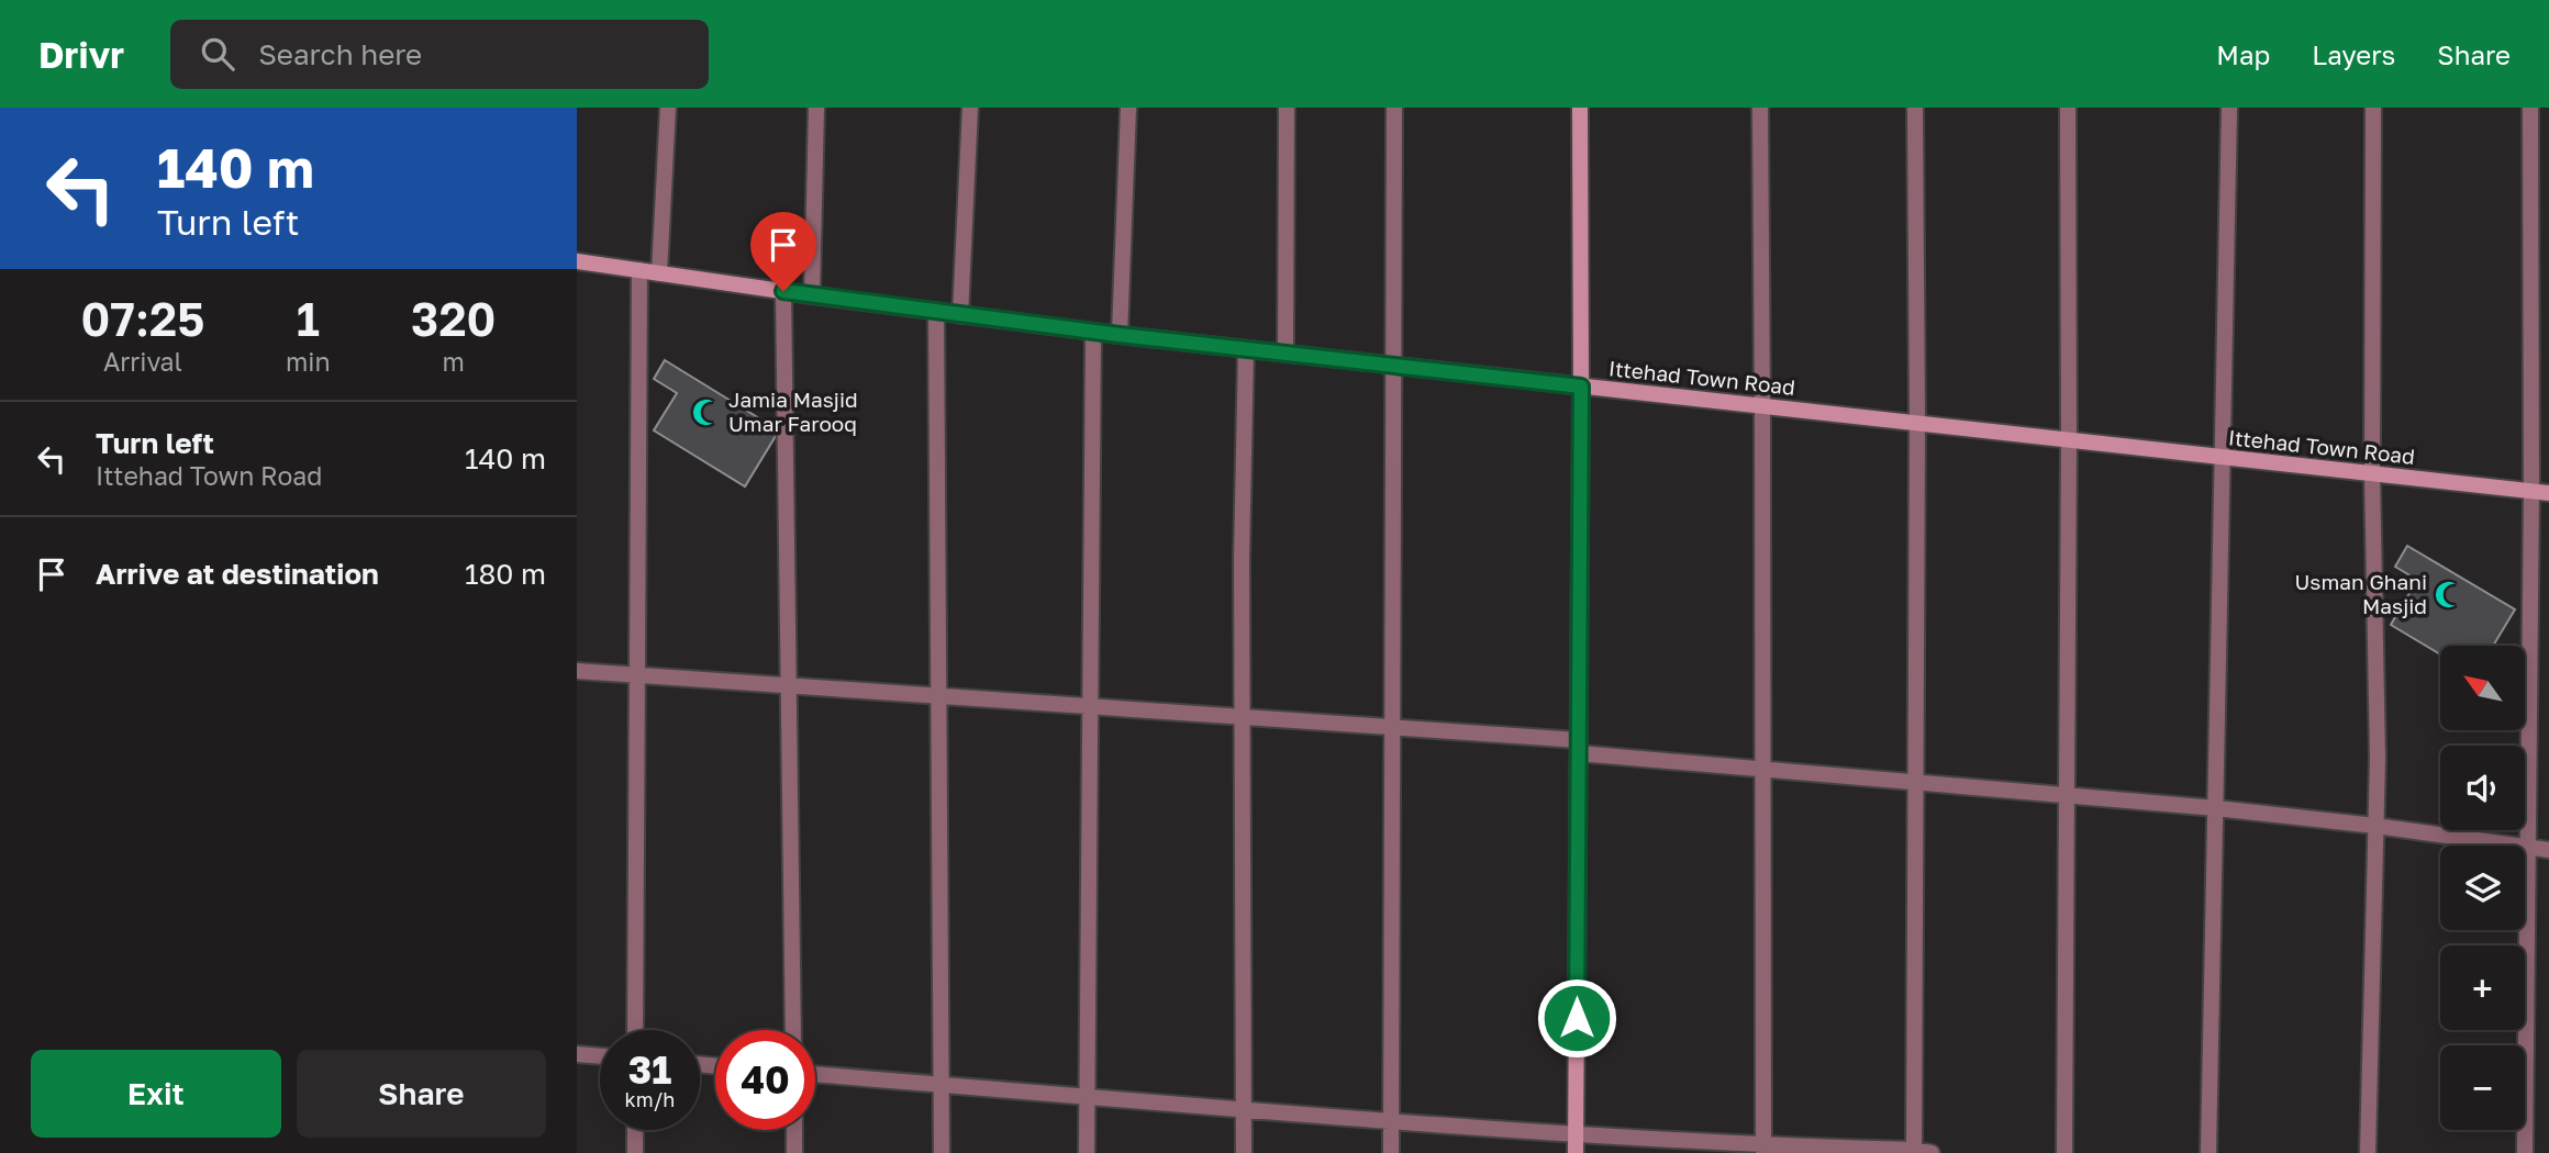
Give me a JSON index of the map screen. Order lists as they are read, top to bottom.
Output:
{
  "streets": {
    "street": ["Ittehad Town Road"]
  },
  "places": {
    "mosque": ["Jamia Masjid Umar Farooq", "Usman Ghani Masjid"]
  },
  "north": "top left",
  "page": {
    "header": "Drivr",
    "search": "Search here",
    "nav": ["Map", "Layers", "Share"],
    "turn": ["140 m", "Turn left"],
    "eta": [
      "07:25",
      "Arrival",
      "1",
      "min",
      "320",
      "m"
    ],
    "list": [
      {
        "name": "Turn left",
        "note": "Ittehad Town Road",
        "value": "140 m"
      },
      {
        "name": "Arrive at destination",
        "value": "180 m"
      }
    ],
    "map_buttons": ["+", "−"],
    "speed": "31 km/h",
    "limit": "40",
    "buttons": ["Exit", "Share"]
  }
}
